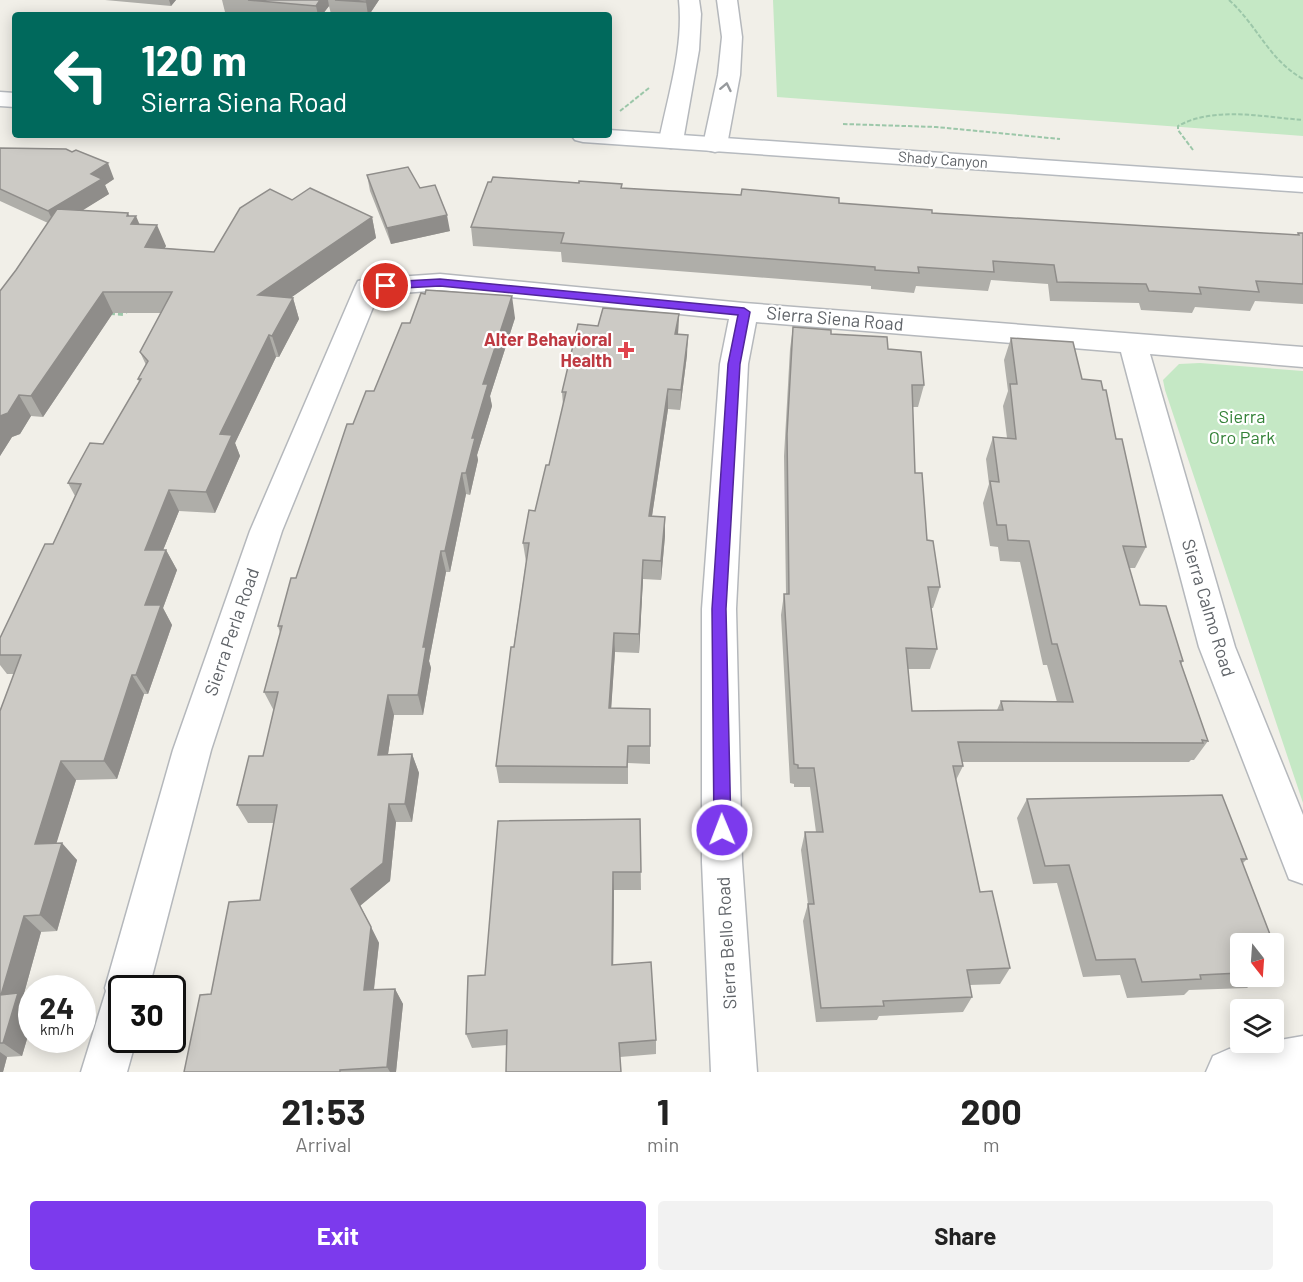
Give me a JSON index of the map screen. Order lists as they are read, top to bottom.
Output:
{
  "streets": {
    "street": [
      "Shady Canyon",
      "Sierra Siena Road",
      "Sierra Calmo Road",
      "Sierra Perla Road",
      "Sierra Bello Road"
    ]
  },
  "crossings": [
    ["Sierra Siena Road", "Sierra Calmo Road"],
    ["Sierra Siena Road", "Sierra Perla Road"],
    ["Sierra Siena Road", "Sierra Bello Road"]
  ],
  "parks": ["Sierra Oro Park"],
  "places": {
    "health": ["Alter Behavioral Health"]
  },
  "north": "bottom",
  "page": {
    "turn": ["120 m", "Sierra Siena Road"],
    "speed": "24 km/h",
    "limit": "30",
    "eta": [
      "21:53",
      "Arrival",
      "1",
      "min",
      "200",
      "m"
    ],
    "buttons": ["Exit", "Share"]
  }
}
